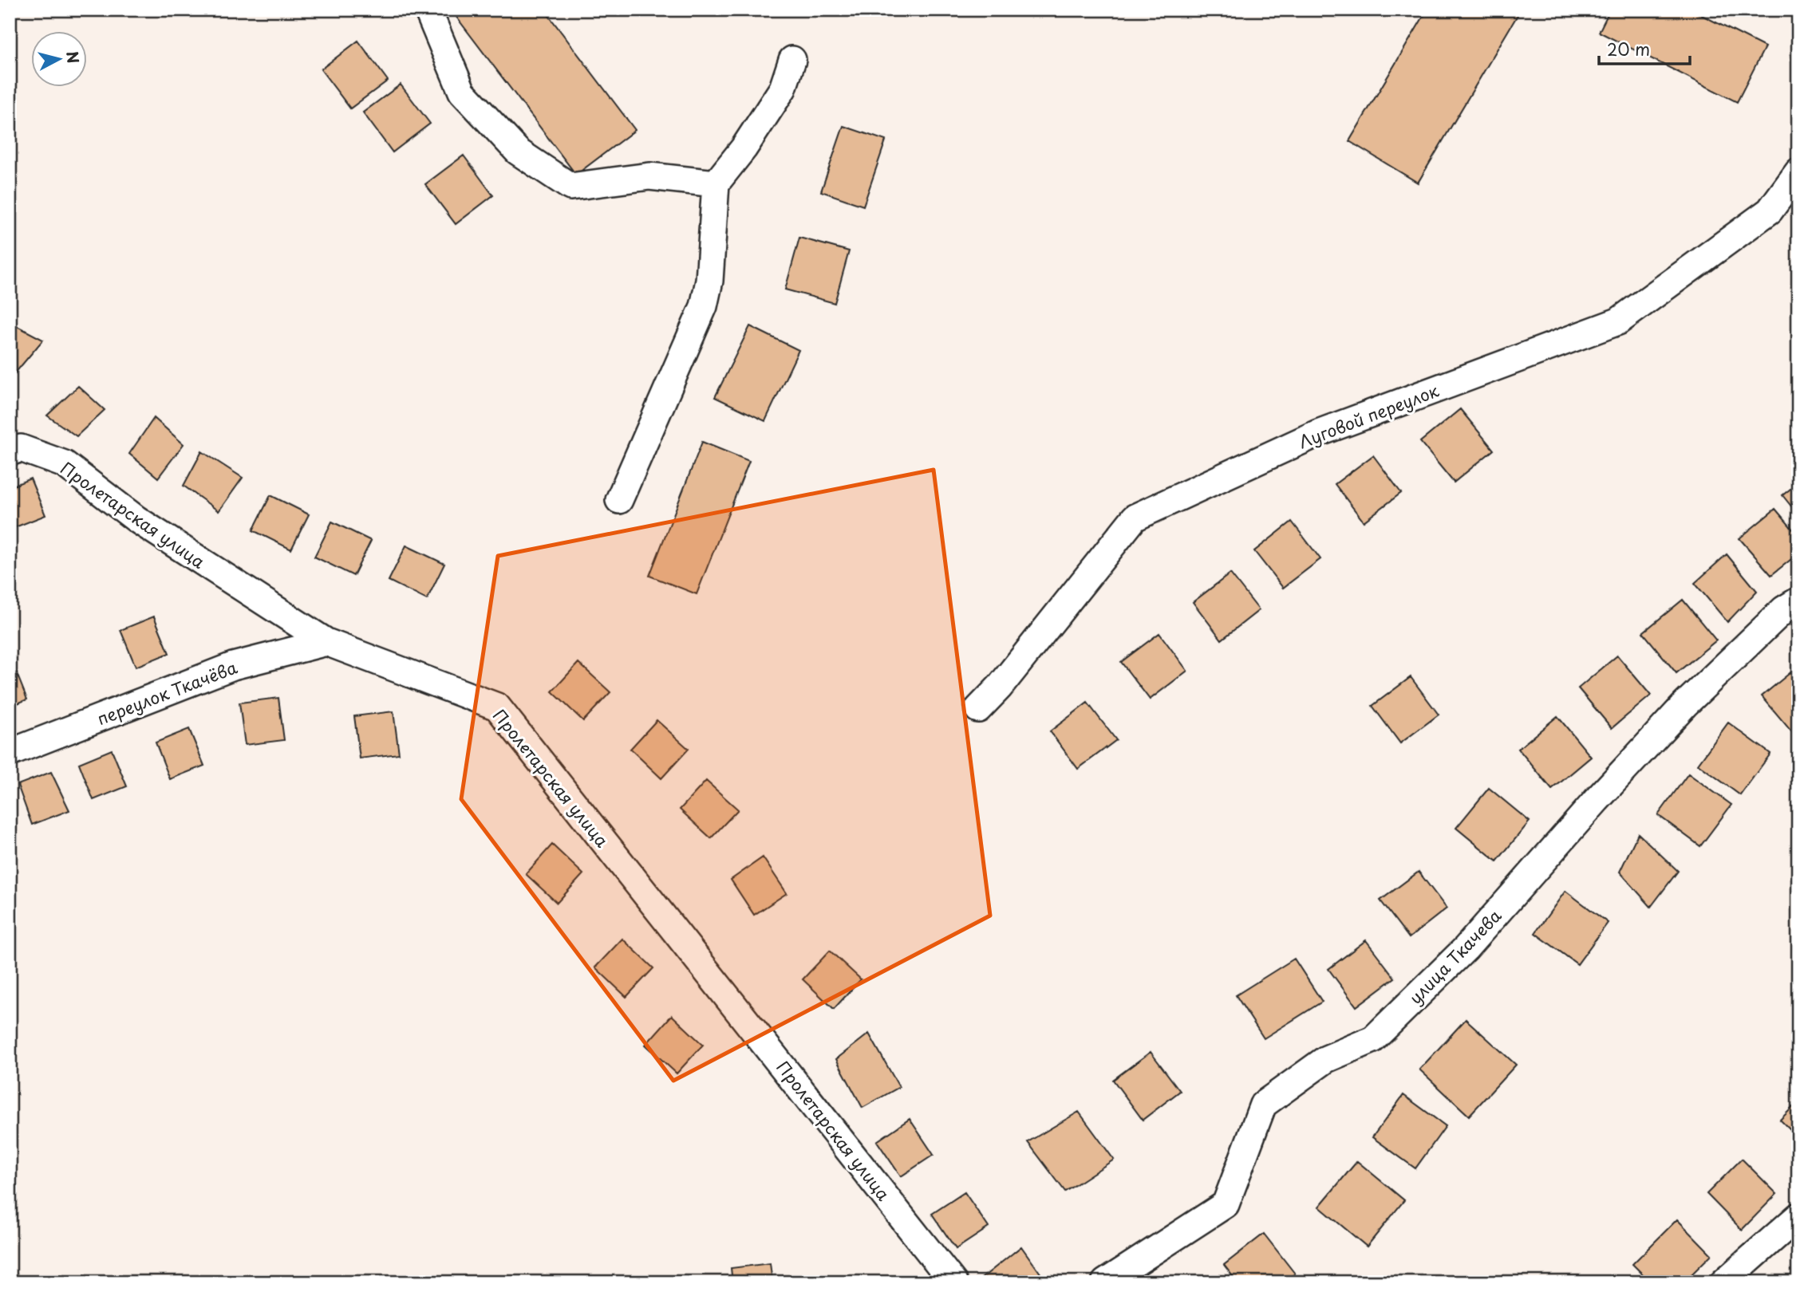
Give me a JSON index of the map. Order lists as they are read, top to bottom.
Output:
{
  "streets": {
    "street": [
      "Луговой переулок",
      "Пролетарская улица",
      "переулок Ткачёва",
      "улица Ткачева"
    ]
  },
  "crossings": [
    ["Пролетарская улица", "переулок Ткачёва"]
  ],
  "scale_bar": "20 m",
  "north": "right"
}
